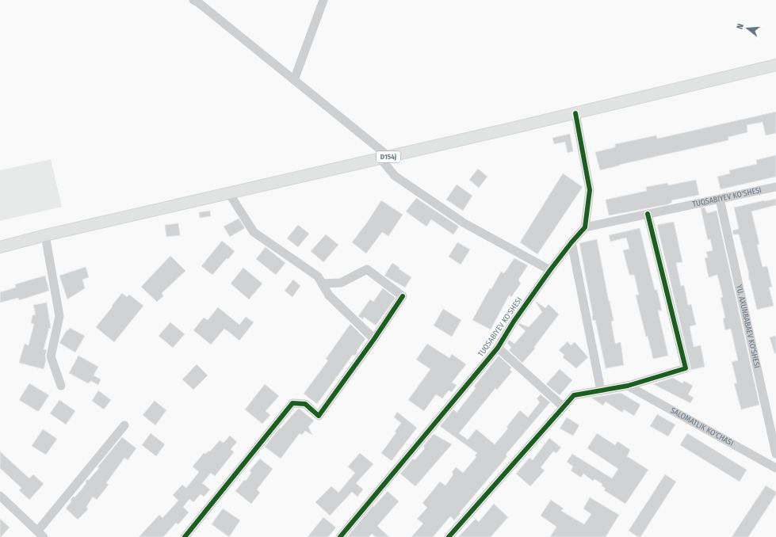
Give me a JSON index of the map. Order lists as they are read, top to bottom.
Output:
{
  "streets": {
    "main road": ["D154j"],
    "street": ["TUQSABIYEV KO'SHESI", "YU. AXUNBABAEV KO'SHESI", "SALOMATLIK KO'CHASI"]
  },
  "crossings": [
    ["TUQSABIYEV KO'SHESI", "YU. AXUNBABAEV KO'SHESI"]
  ],
  "north": "left"
}
